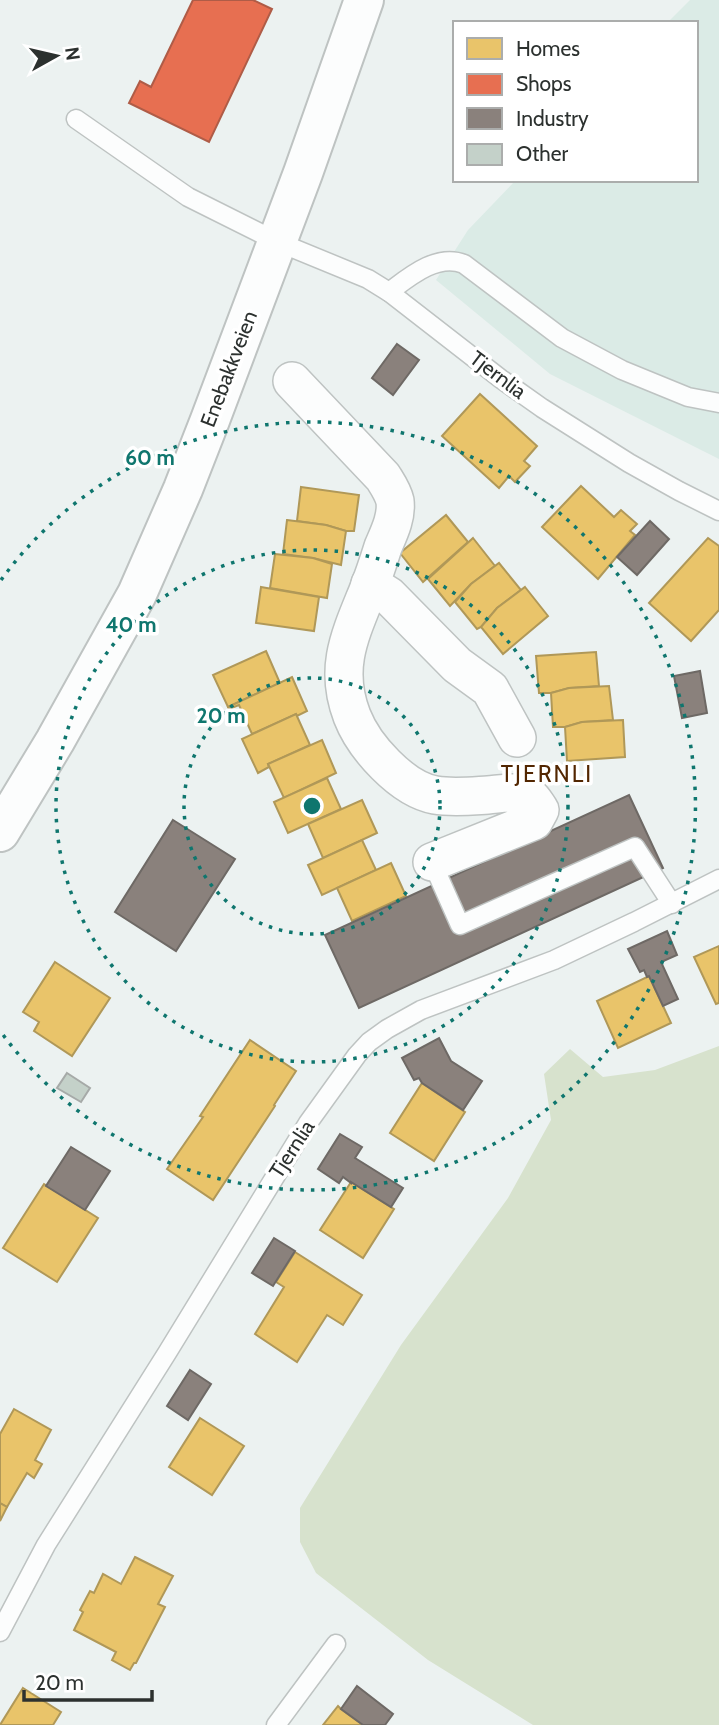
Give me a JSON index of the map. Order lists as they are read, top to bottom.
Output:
{
  "streets": {
    "main road": ["Enebakkveien"],
    "lane": ["Tjernlia"]
  },
  "crossings": [
    ["Enebakkveien", "Tjernlia"]
  ],
  "districts": ["TJERNLI"],
  "legend": [
    "Homes",
    "Shops",
    "Industry",
    "Other"
  ],
  "scale_bar": "20 m",
  "north": "right",
  "rings": ["60 m", "40 m", "20 m"]
}
